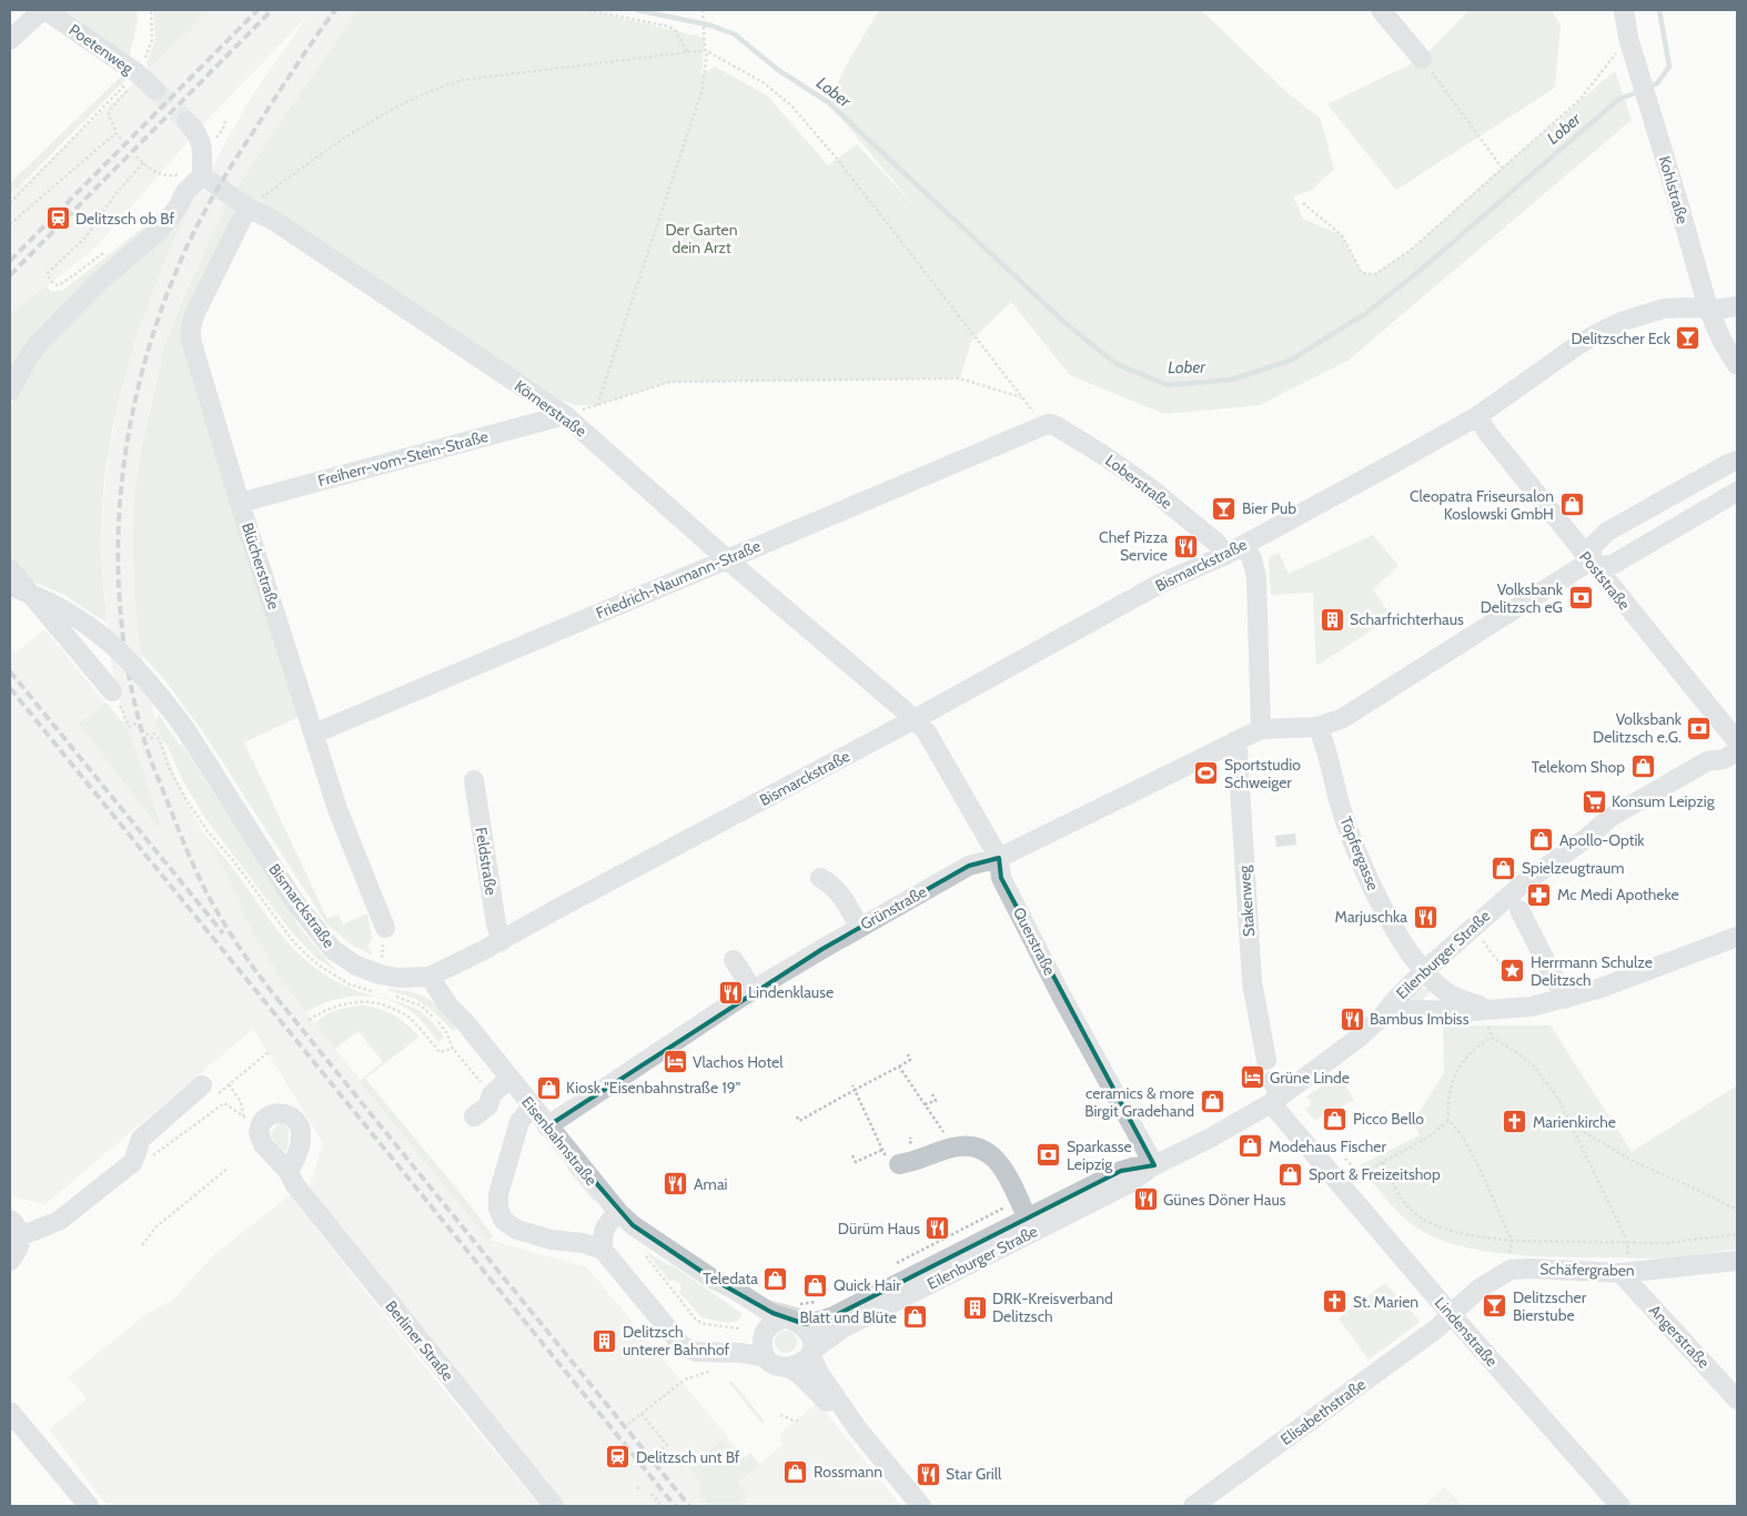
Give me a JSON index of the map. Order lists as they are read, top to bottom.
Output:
{
  "streets": {
    "street": [
      "Poetenweg",
      "Kohlstraße",
      "Körnerstraße",
      "Freiherr-vom-Stein-Straße",
      "Loberstraße",
      "Bismarckstraße",
      "Blücherstraße",
      "Friedrich-Naumann-Straße",
      "Poststraße",
      "Töpfergasse",
      "Feldstraße",
      "Stakenweg",
      "Grünstraße",
      "Querstraße",
      "Eilenburger Straße",
      "Eisenbahnstraße",
      "Schäfergraben",
      "Lindenstraße",
      "Angerstraße",
      "Berliner Straße",
      "Elisabethstraße"
    ]
  },
  "crossings": [
    ["Kohlstraße", "Bismarckstraße"],
    ["Körnerstraße", "Freiherr-vom-Stein-Straße"],
    ["Körnerstraße", "Bismarckstraße"],
    ["Körnerstraße", "Blücherstraße"],
    ["Körnerstraße", "Friedrich-Naumann-Straße"],
    ["Körnerstraße", "Querstraße"],
    ["Freiherr-vom-Stein-Straße", "Blücherstraße"],
    ["Loberstraße", "Bismarckstraße"],
    ["Loberstraße", "Friedrich-Naumann-Straße"],
    ["Bismarckstraße", "Poststraße"],
    ["Bismarckstraße", "Feldstraße"],
    ["Bismarckstraße", "Querstraße"],
    ["Bismarckstraße", "Eisenbahnstraße"],
    ["Blücherstraße", "Friedrich-Naumann-Straße"],
    ["Töpfergasse", "Eilenburger Straße"],
    ["Stakenweg", "Grünstraße"],
    ["Grünstraße", "Querstraße"],
    ["Grünstraße", "Eisenbahnstraße"],
    ["Querstraße", "Eilenburger Straße"],
    ["Eilenburger Straße", "Eisenbahnstraße"],
    ["Eilenburger Straße", "Lindenstraße"],
    ["Schäfergraben", "Lindenstraße"],
    ["Schäfergraben", "Angerstraße"],
    ["Schäfergraben", "Elisabethstraße"],
    ["Lindenstraße", "Elisabethstraße"]
  ],
  "water": ["Lober"],
  "parks": ["Der Garten dein Arzt"],
  "places": {
    "station": ["Delitzsch ob Bf", "Delitzsch unt Bf"],
    "bar": ["Delitzscher Eck", "Bier Pub", "Delitzscher Bierstube"],
    "shop": [
      "Cleopatra Friseursalon Koslowski GmbH",
      "Telekom Shop",
      "Apollo-Optik",
      "Spielzeugtraum",
      "Kiosk \"Eisenbahnstraße 19\"",
      "ceramics & more Birgit Gradehand",
      "Picco Bello",
      "Modehaus Fischer",
      "Sport & Freizeitshop",
      "Teledata",
      "Quick Hair",
      "Blatt und Blüte",
      "Rossmann"
    ],
    "restaurant": [
      "Chef Pizza Service",
      "Marjuschka",
      "Lindenklause",
      "Bambus Imbiss",
      "Amai",
      "Günes Döner Haus",
      "Dürüm Haus",
      "Star Grill"
    ],
    "bank": ["Volksbank Delitzsch eG", "Volksbank Delitzsch e.G.", "Sparkasse Leipzig"],
    "building": ["Scharfrichterhaus", "DRK-Kreisverband Delitzsch", "Delitzsch unterer Bahnhof"],
    "sports": ["Sportstudio Schweiger"],
    "supermarket": ["Konsum Leipzig"],
    "pharmacy": ["Mc Medi Apotheke"],
    "place": ["Herrmann Schulze Delitzsch"],
    "hotel": ["Vlachos Hotel", "Grüne Linde"],
    "church": ["Marienkirche", "St. Marien"]
  }
}
